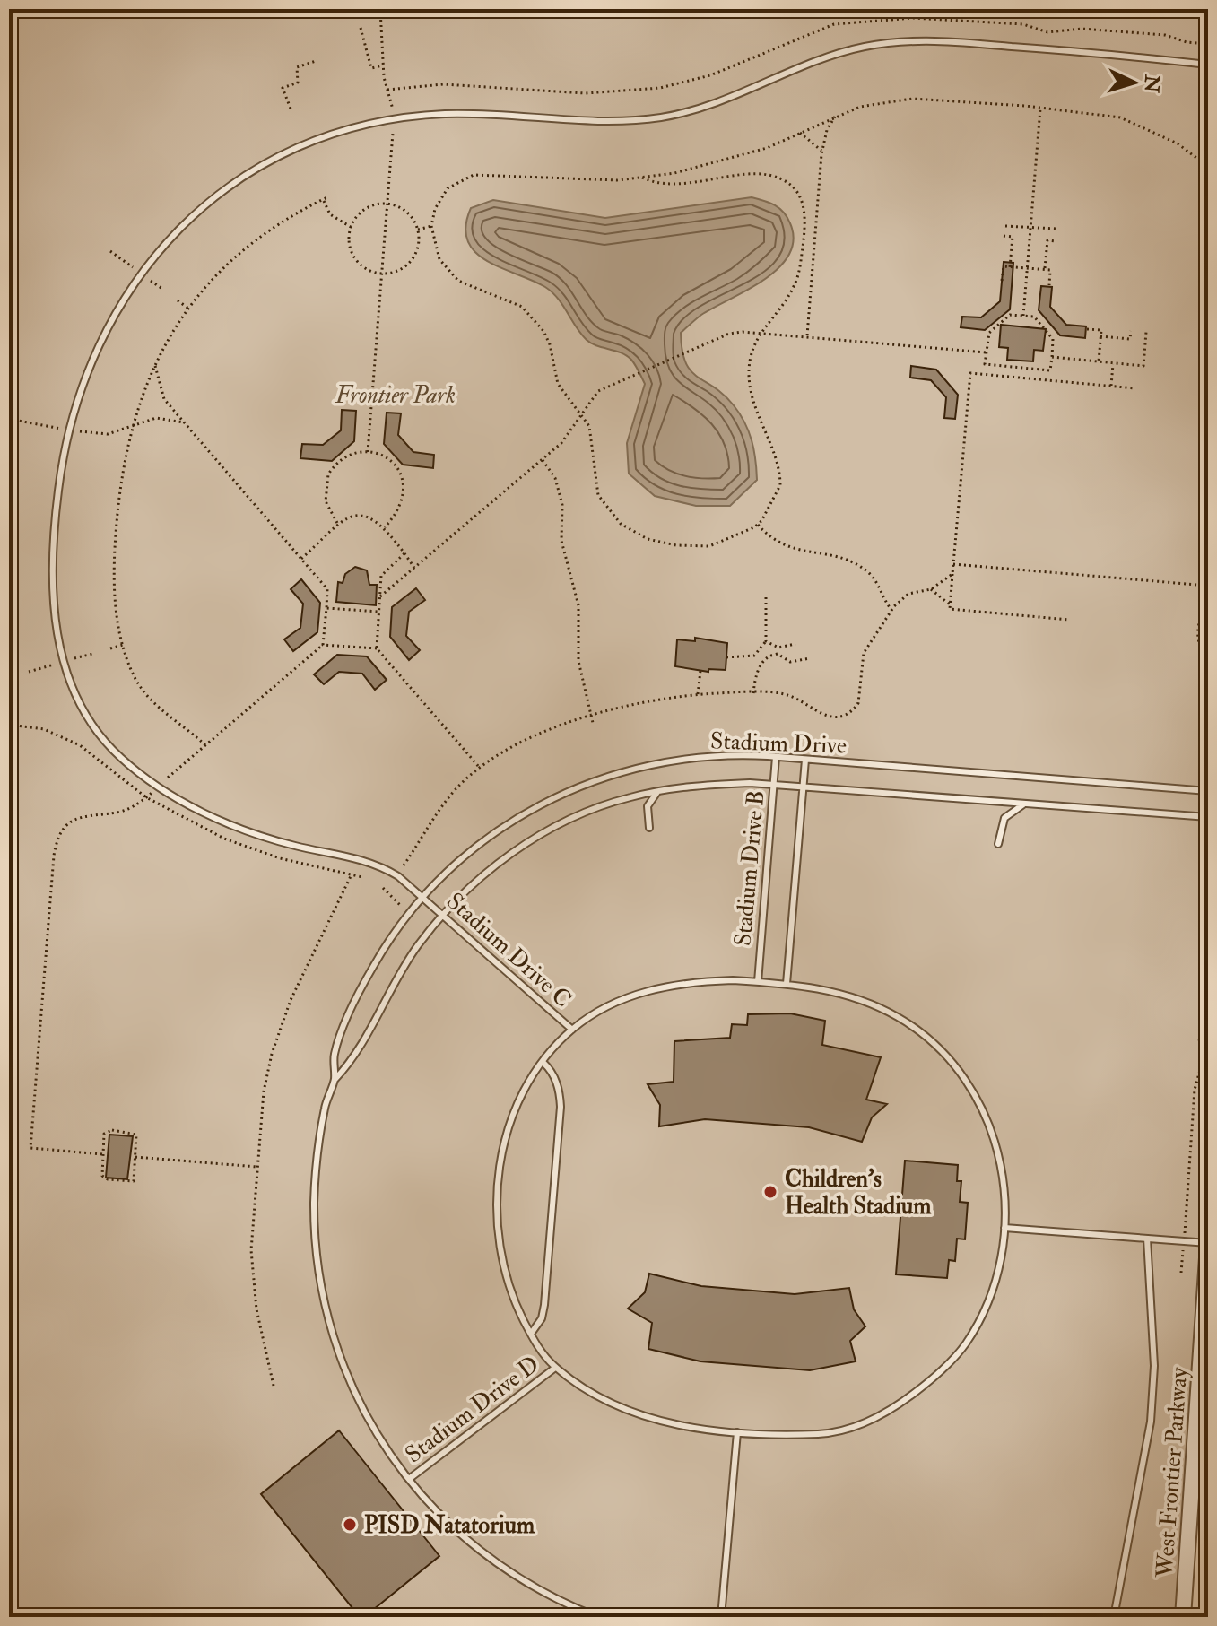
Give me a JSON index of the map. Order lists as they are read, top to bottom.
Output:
{
  "streets": {
    "street": ["West Frontier Parkway"],
    "lane": [
      "Stadium Drive",
      "Stadium Drive B",
      "Stadium Drive C",
      "Stadium Drive D"
    ]
  },
  "crossings": [
    ["Stadium Drive", "Stadium Drive B"],
    ["Stadium Drive", "Stadium Drive C"],
    ["Stadium Drive", "Stadium Drive D"]
  ],
  "parks": ["Frontier Park"],
  "places": ["Children's Health Stadium", "PISD Natatorium"],
  "north": "right"
}
